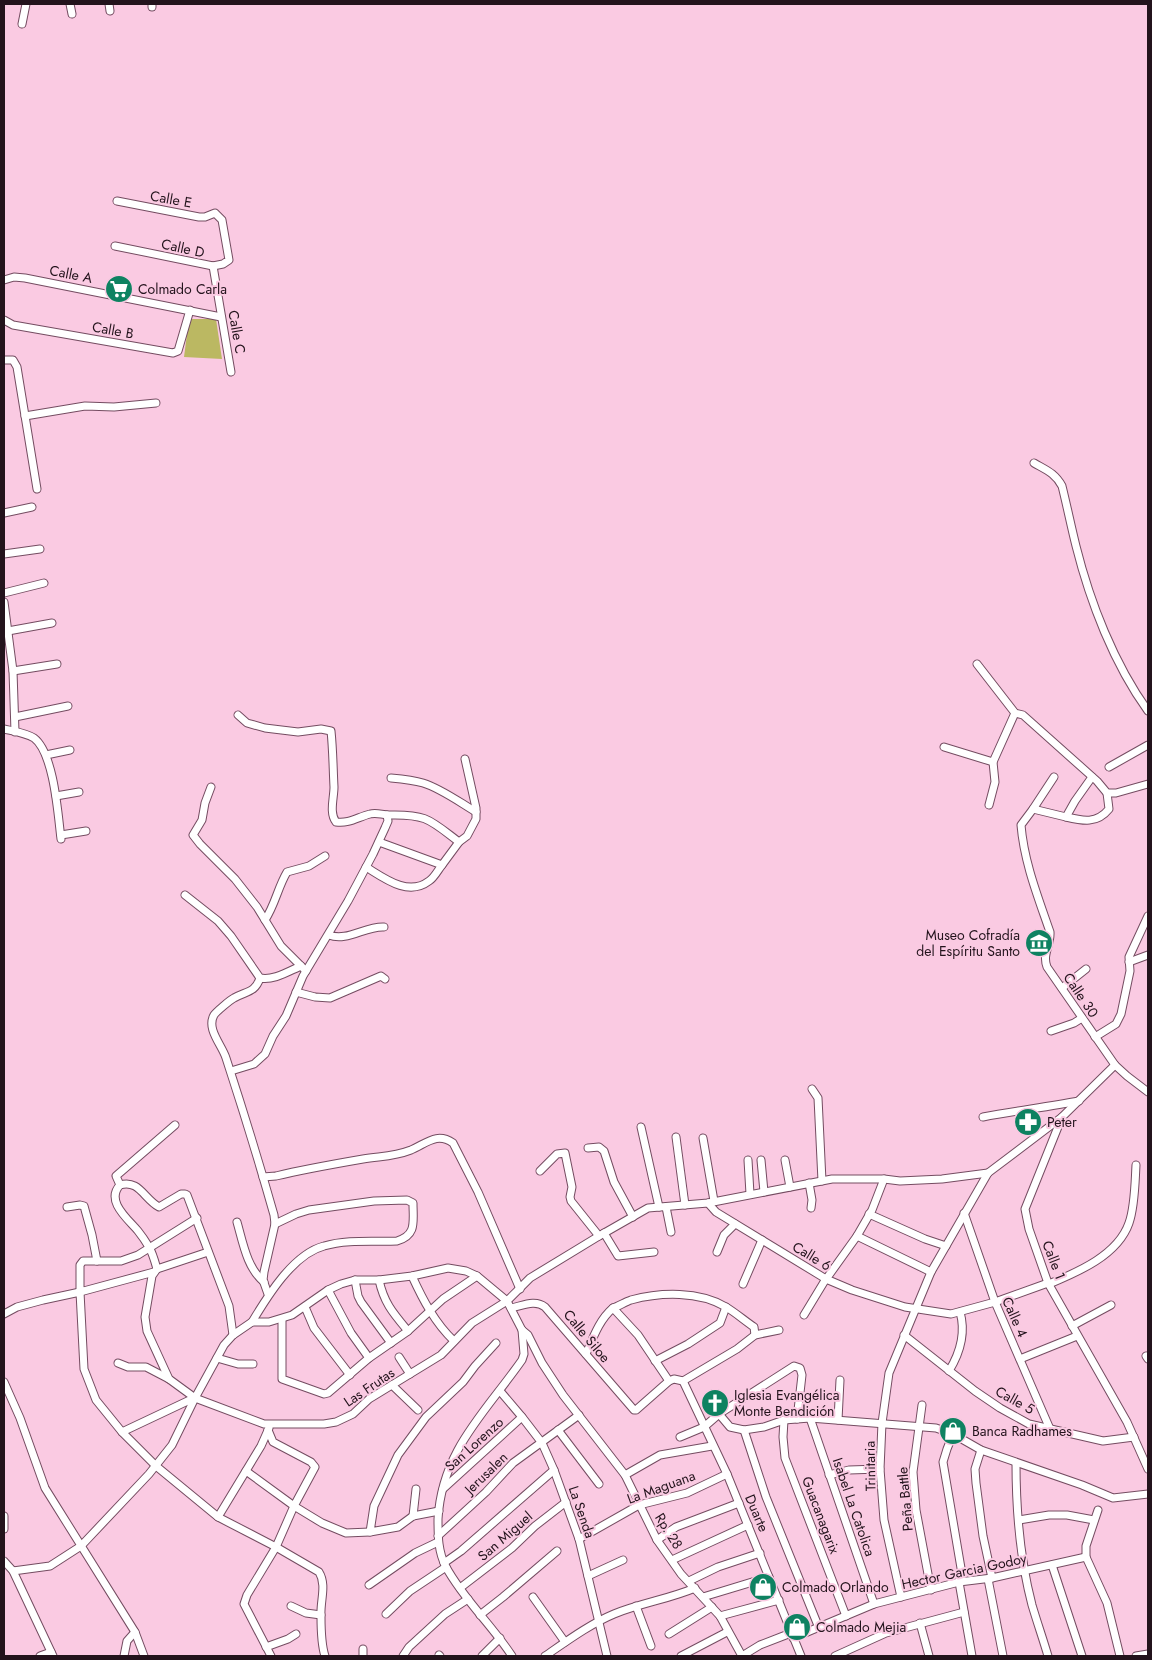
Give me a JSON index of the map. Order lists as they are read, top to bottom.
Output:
{
  "streets": {
    "street": [
      "Calle E",
      "Calle D",
      "Calle A",
      "Calle B",
      "Calle C",
      "Calle 30",
      "Calle 6",
      "Calle 1",
      "Calle 4",
      "Calle Siloe",
      "Las Frutas",
      "Calle 5",
      "San Lorenzo",
      "Trinitaria",
      "Jerusalen",
      "La Maguana",
      "Peña Battle",
      "Isabel La Catolica",
      "La Senda",
      "Duarte",
      "Guacanagarix",
      "Rp. 28",
      "San Miguel",
      "Hector Garcia Godoy"
    ]
  },
  "crossings": [
    ["Calle E", "Calle D"],
    ["Calle D", "Calle C"],
    ["Calle A", "Calle B"],
    ["Calle A", "Calle C"],
    ["Calle 30", "Calle 1"],
    ["Calle 6", "Calle 1"],
    ["Calle 6", "Calle 4"],
    ["Calle 6", "Trinitaria"],
    ["Calle 1", "Calle 5"],
    ["Calle 4", "Calle 5"],
    ["Calle 4", "Trinitaria"],
    ["Calle Siloe", "Las Frutas"],
    ["Calle Siloe", "Rp. 28"],
    ["Las Frutas", "Rp. 28"],
    ["Calle 5", "Trinitaria"],
    ["San Lorenzo", "La Senda"],
    ["Trinitaria", "Hector Garcia Godoy"],
    ["Jerusalen", "La Senda"],
    ["Jerusalen", "Rp. 28"],
    ["La Maguana", "La Senda"],
    ["La Maguana", "Duarte"],
    ["La Maguana", "Rp. 28"],
    ["Peña Battle", "Hector Garcia Godoy"],
    ["Isabel La Catolica", "Hector Garcia Godoy"],
    ["La Senda", "San Miguel"],
    ["Duarte", "Hector Garcia Godoy"],
    ["Guacanagarix", "Hector Garcia Godoy"],
    ["Rp. 28", "Hector Garcia Godoy"]
  ],
  "places": {
    "supermarket": ["Colmado Carla"],
    "museum": ["Museo Cofradía del Espíritu Santo"],
    "pharmacy": ["Peter"],
    "church": ["Iglesia Evangélica Monte Bendición"],
    "shop": ["Banca Radhames", "Colmado Orlando", "Colmado Mejia"]
  }
}
